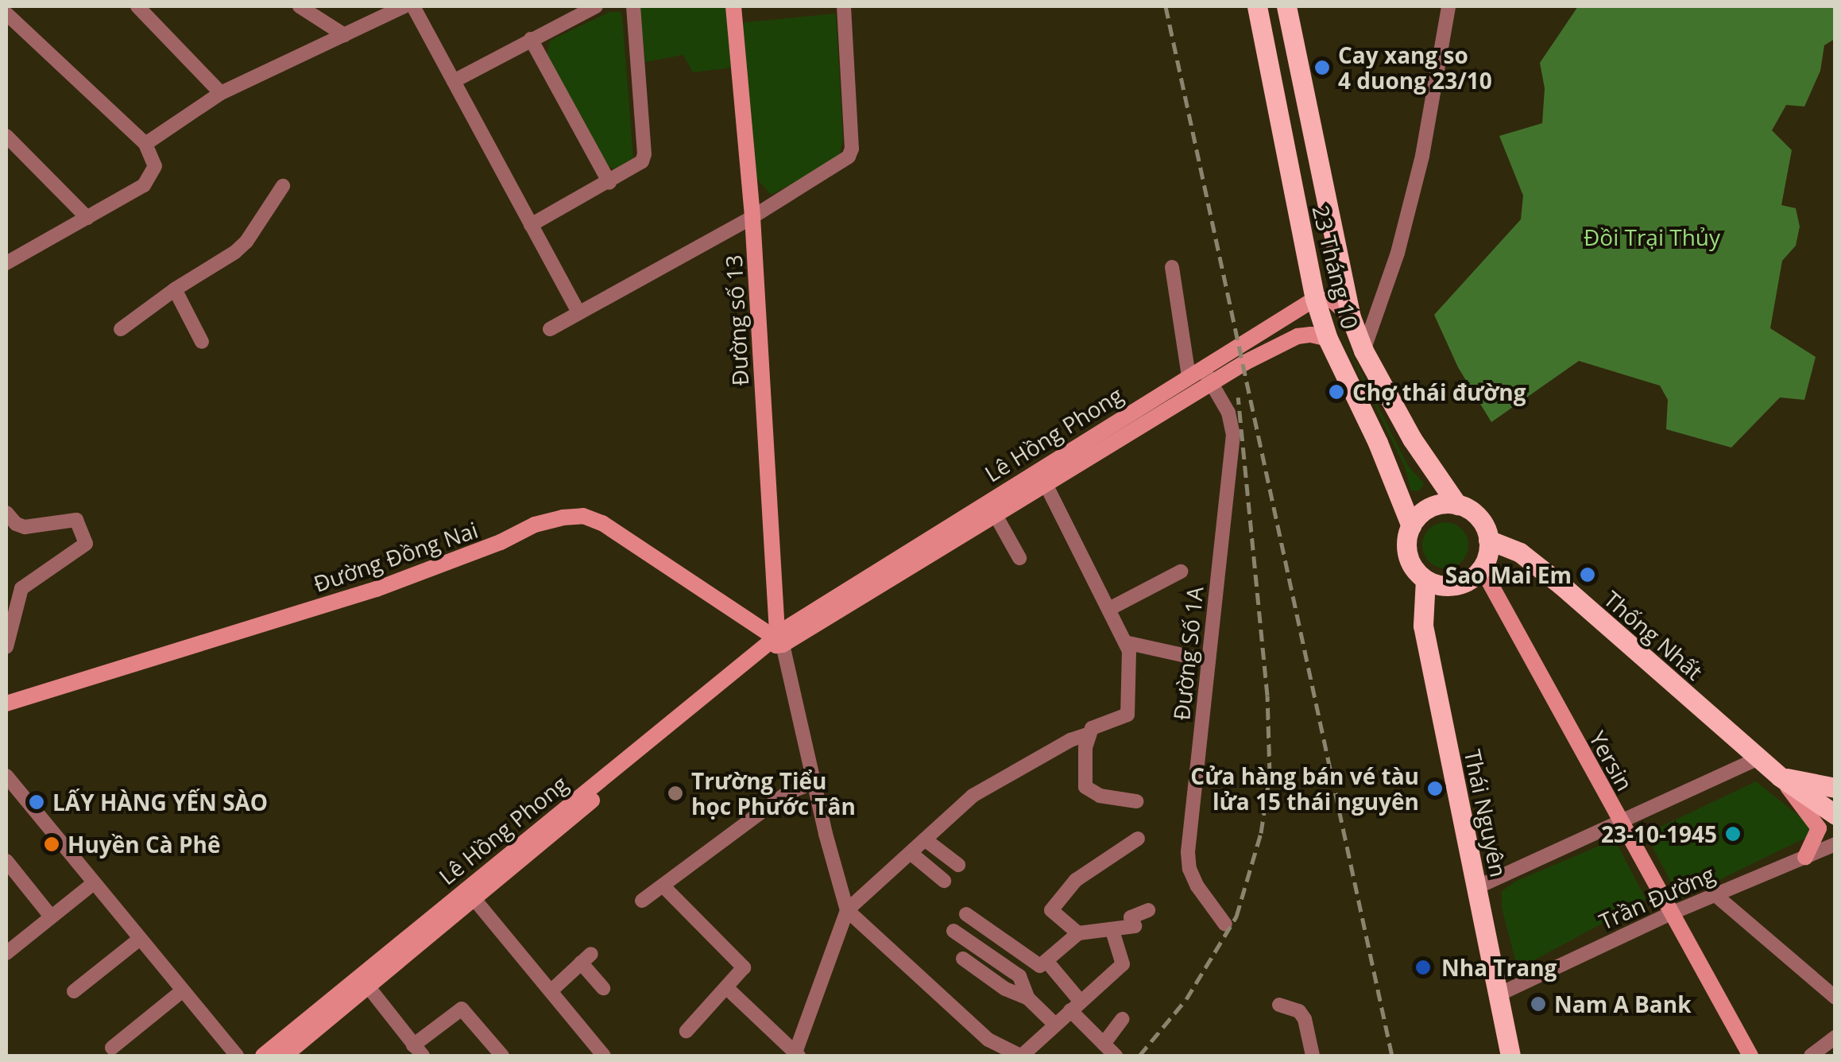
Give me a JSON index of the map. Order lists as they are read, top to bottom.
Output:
{
  "streets": {
    "main road": [
      "23 Tháng 10",
      "Đường số 13",
      "Lê Hồng Phong",
      "Đường Đồng Nai",
      "Thống Nhất",
      "Yersin",
      "Thái Nguyên"
    ],
    "street": ["Đường Số 1A", "Trần Đường"]
  },
  "crossings": [
    ["23 Tháng 10", "Lê Hồng Phong"],
    ["23 Tháng 10", "Thống Nhất"],
    ["23 Tháng 10", "Yersin"],
    ["23 Tháng 10", "Thái Nguyên"],
    ["Đường số 13", "Lê Hồng Phong"],
    ["Đường số 13", "Đường Đồng Nai"],
    ["Lê Hồng Phong", "Đường Đồng Nai"],
    ["Lê Hồng Phong", "Đường Số 1A"],
    ["Thống Nhất", "Yersin"],
    ["Thống Nhất", "Thái Nguyên"],
    ["Yersin", "Thái Nguyên"],
    ["Yersin", "Trần Đường"],
    ["Thái Nguyên", "Trần Đường"]
  ],
  "parks": ["Đồi Trại Thủy"],
  "places": [
    "Cay xang so 4 duong 23/10",
    "Chợ thái đường",
    "Sao Mai Em",
    "Cửa hàng bán vé tàu lửa 15 thái nguyên",
    "Trường Tiểu học Phước Tân",
    "LẤY HÀNG YẾN SÀO",
    "23-10-1945",
    "Huyền Cà Phê",
    "Nha Trang",
    "Nam A Bank"
  ]
}
